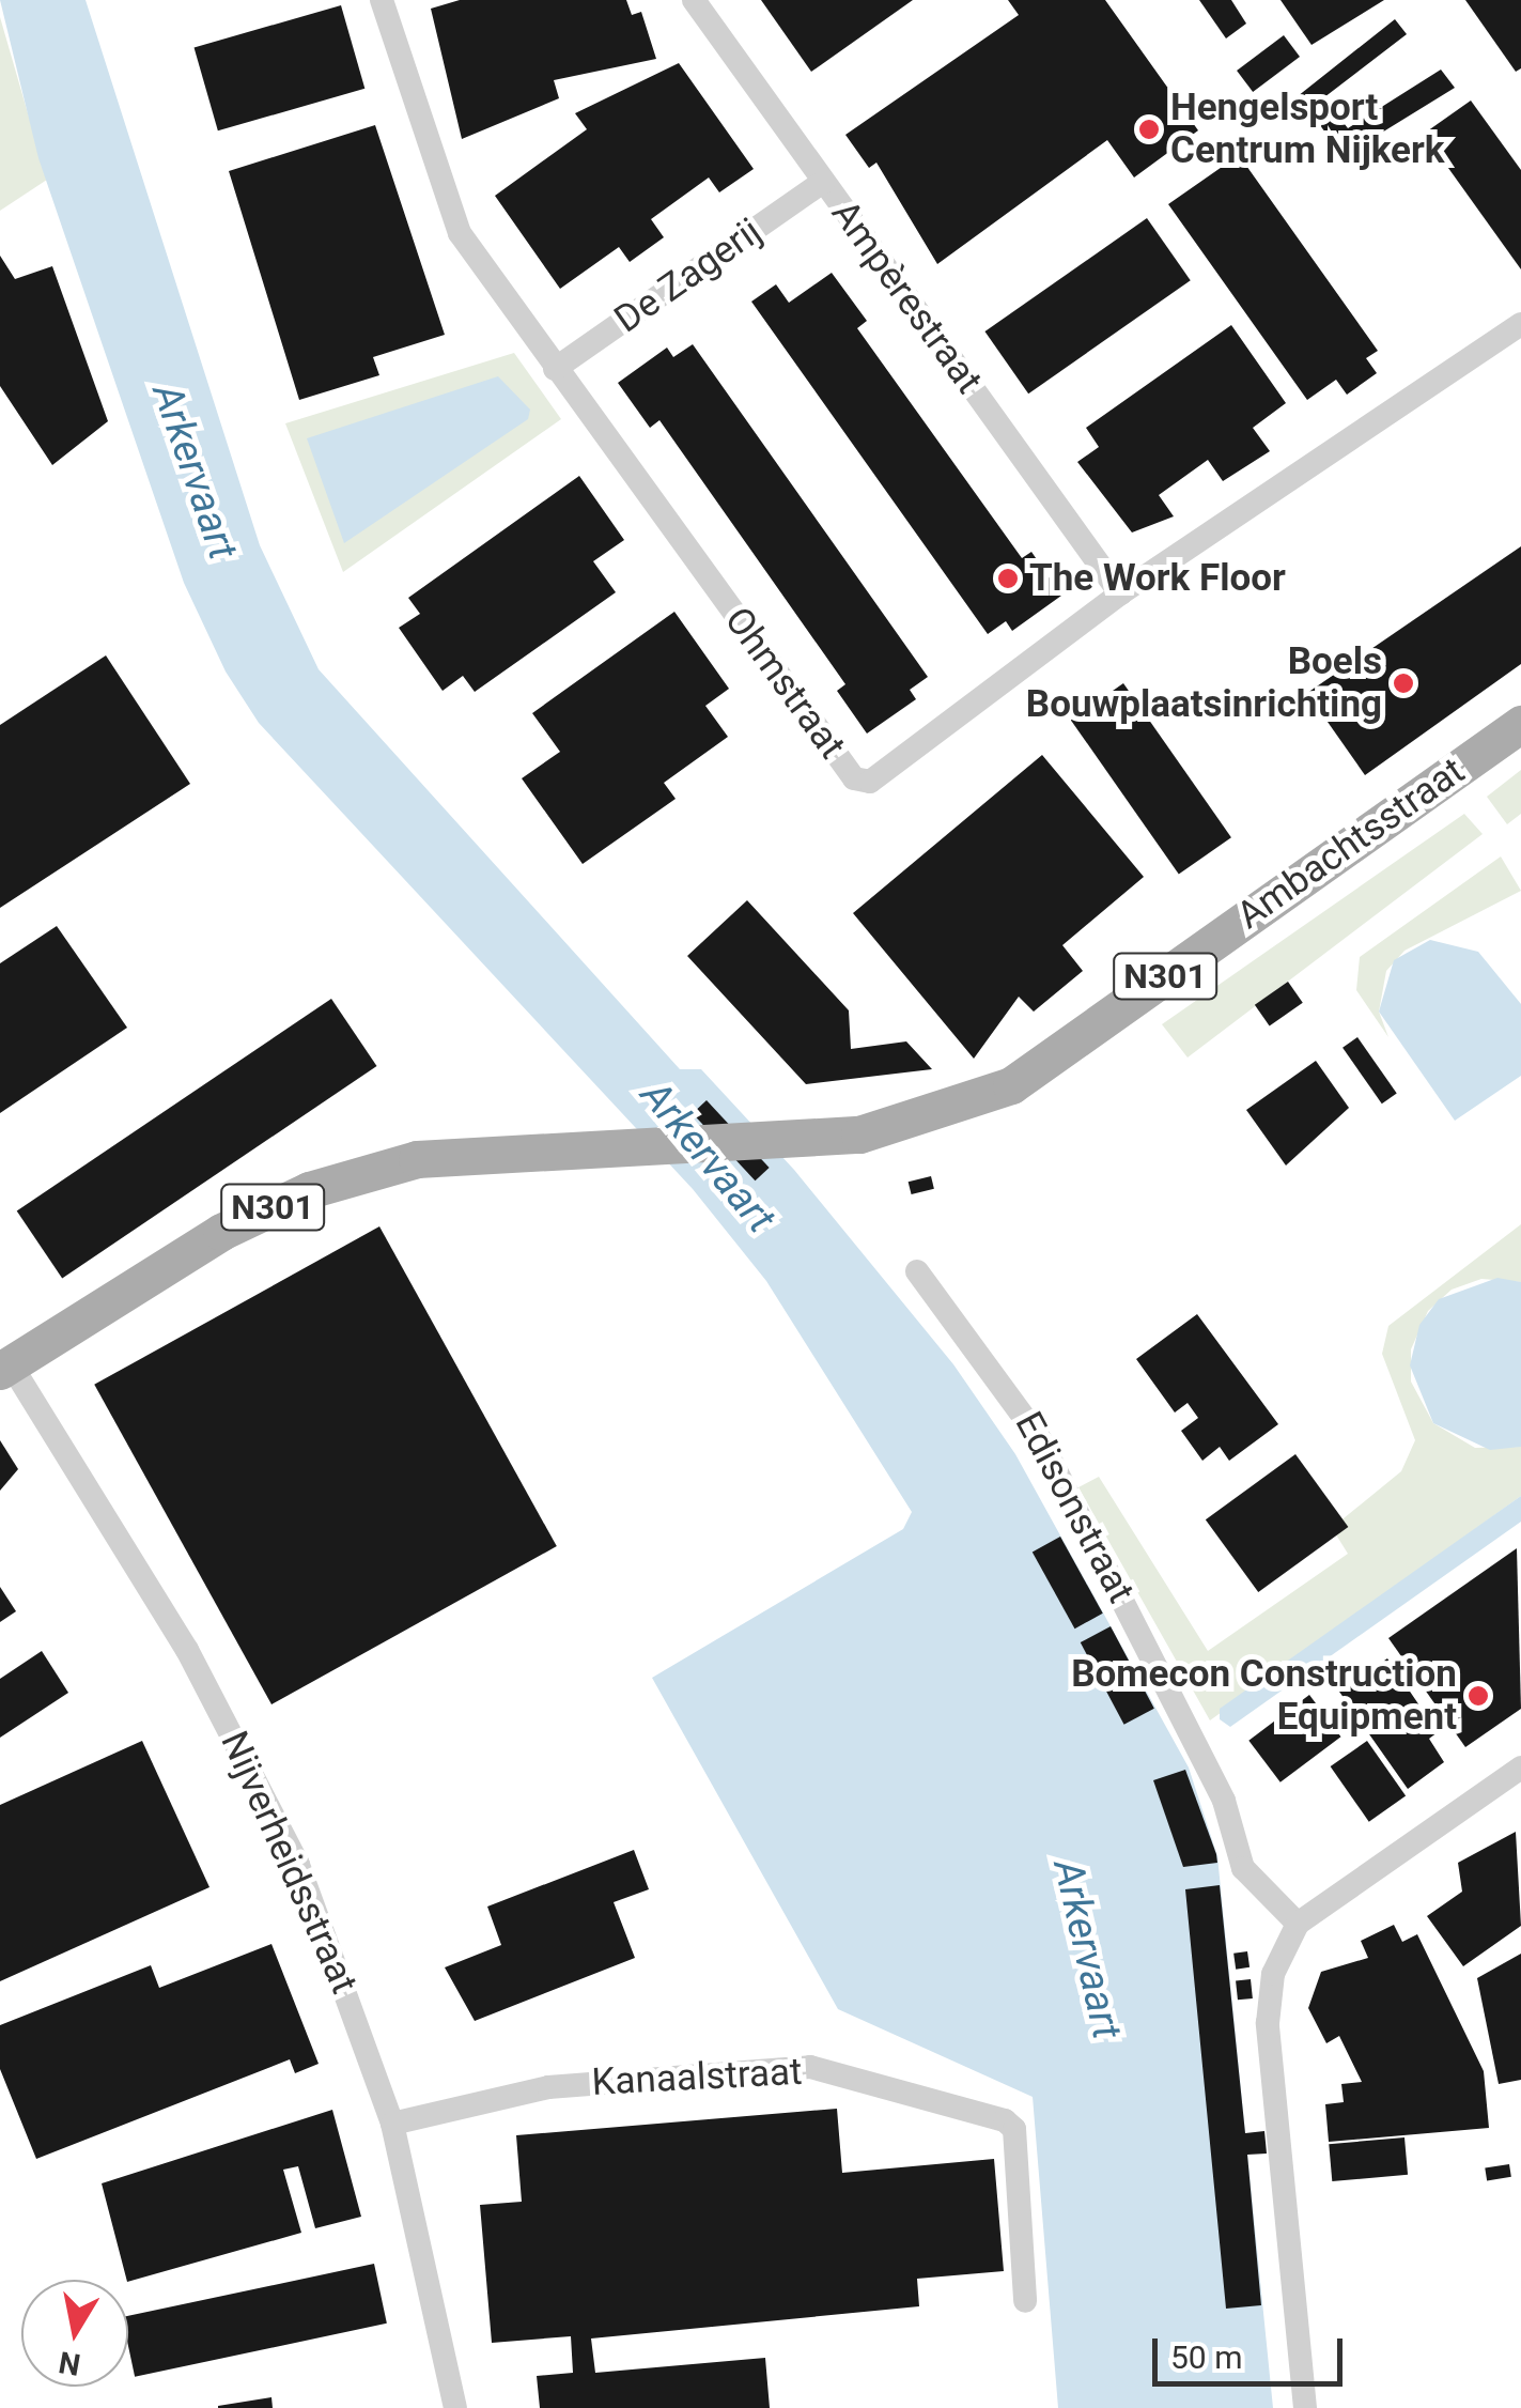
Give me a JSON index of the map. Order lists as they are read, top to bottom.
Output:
{
  "streets": {
    "main road": ["Ambachtsstraat", "N301"],
    "street": [
      "De Zagerij",
      "Ampèrestraat",
      "Ohmstraat",
      "Edisonstraat",
      "Nijverheidsstraat",
      "Kanaalstraat"
    ]
  },
  "crossings": [
    ["De Zagerij", "Ampèrestraat"],
    ["De Zagerij", "Ohmstraat"],
    ["Ampèrestraat", "Ohmstraat"],
    ["Ambachtsstraat", "Nijverheidsstraat"],
    ["Nijverheidsstraat", "Kanaalstraat"]
  ],
  "water": ["Arkervaart"],
  "places": [
    "Hengelsport Centrum Nijkerk",
    "The Work Floor",
    "Boels Bouwplaatsinrichting",
    "Bomecon Construction Equipment"
  ],
  "scale_bar": "50 m",
  "north": "bottom"
}
